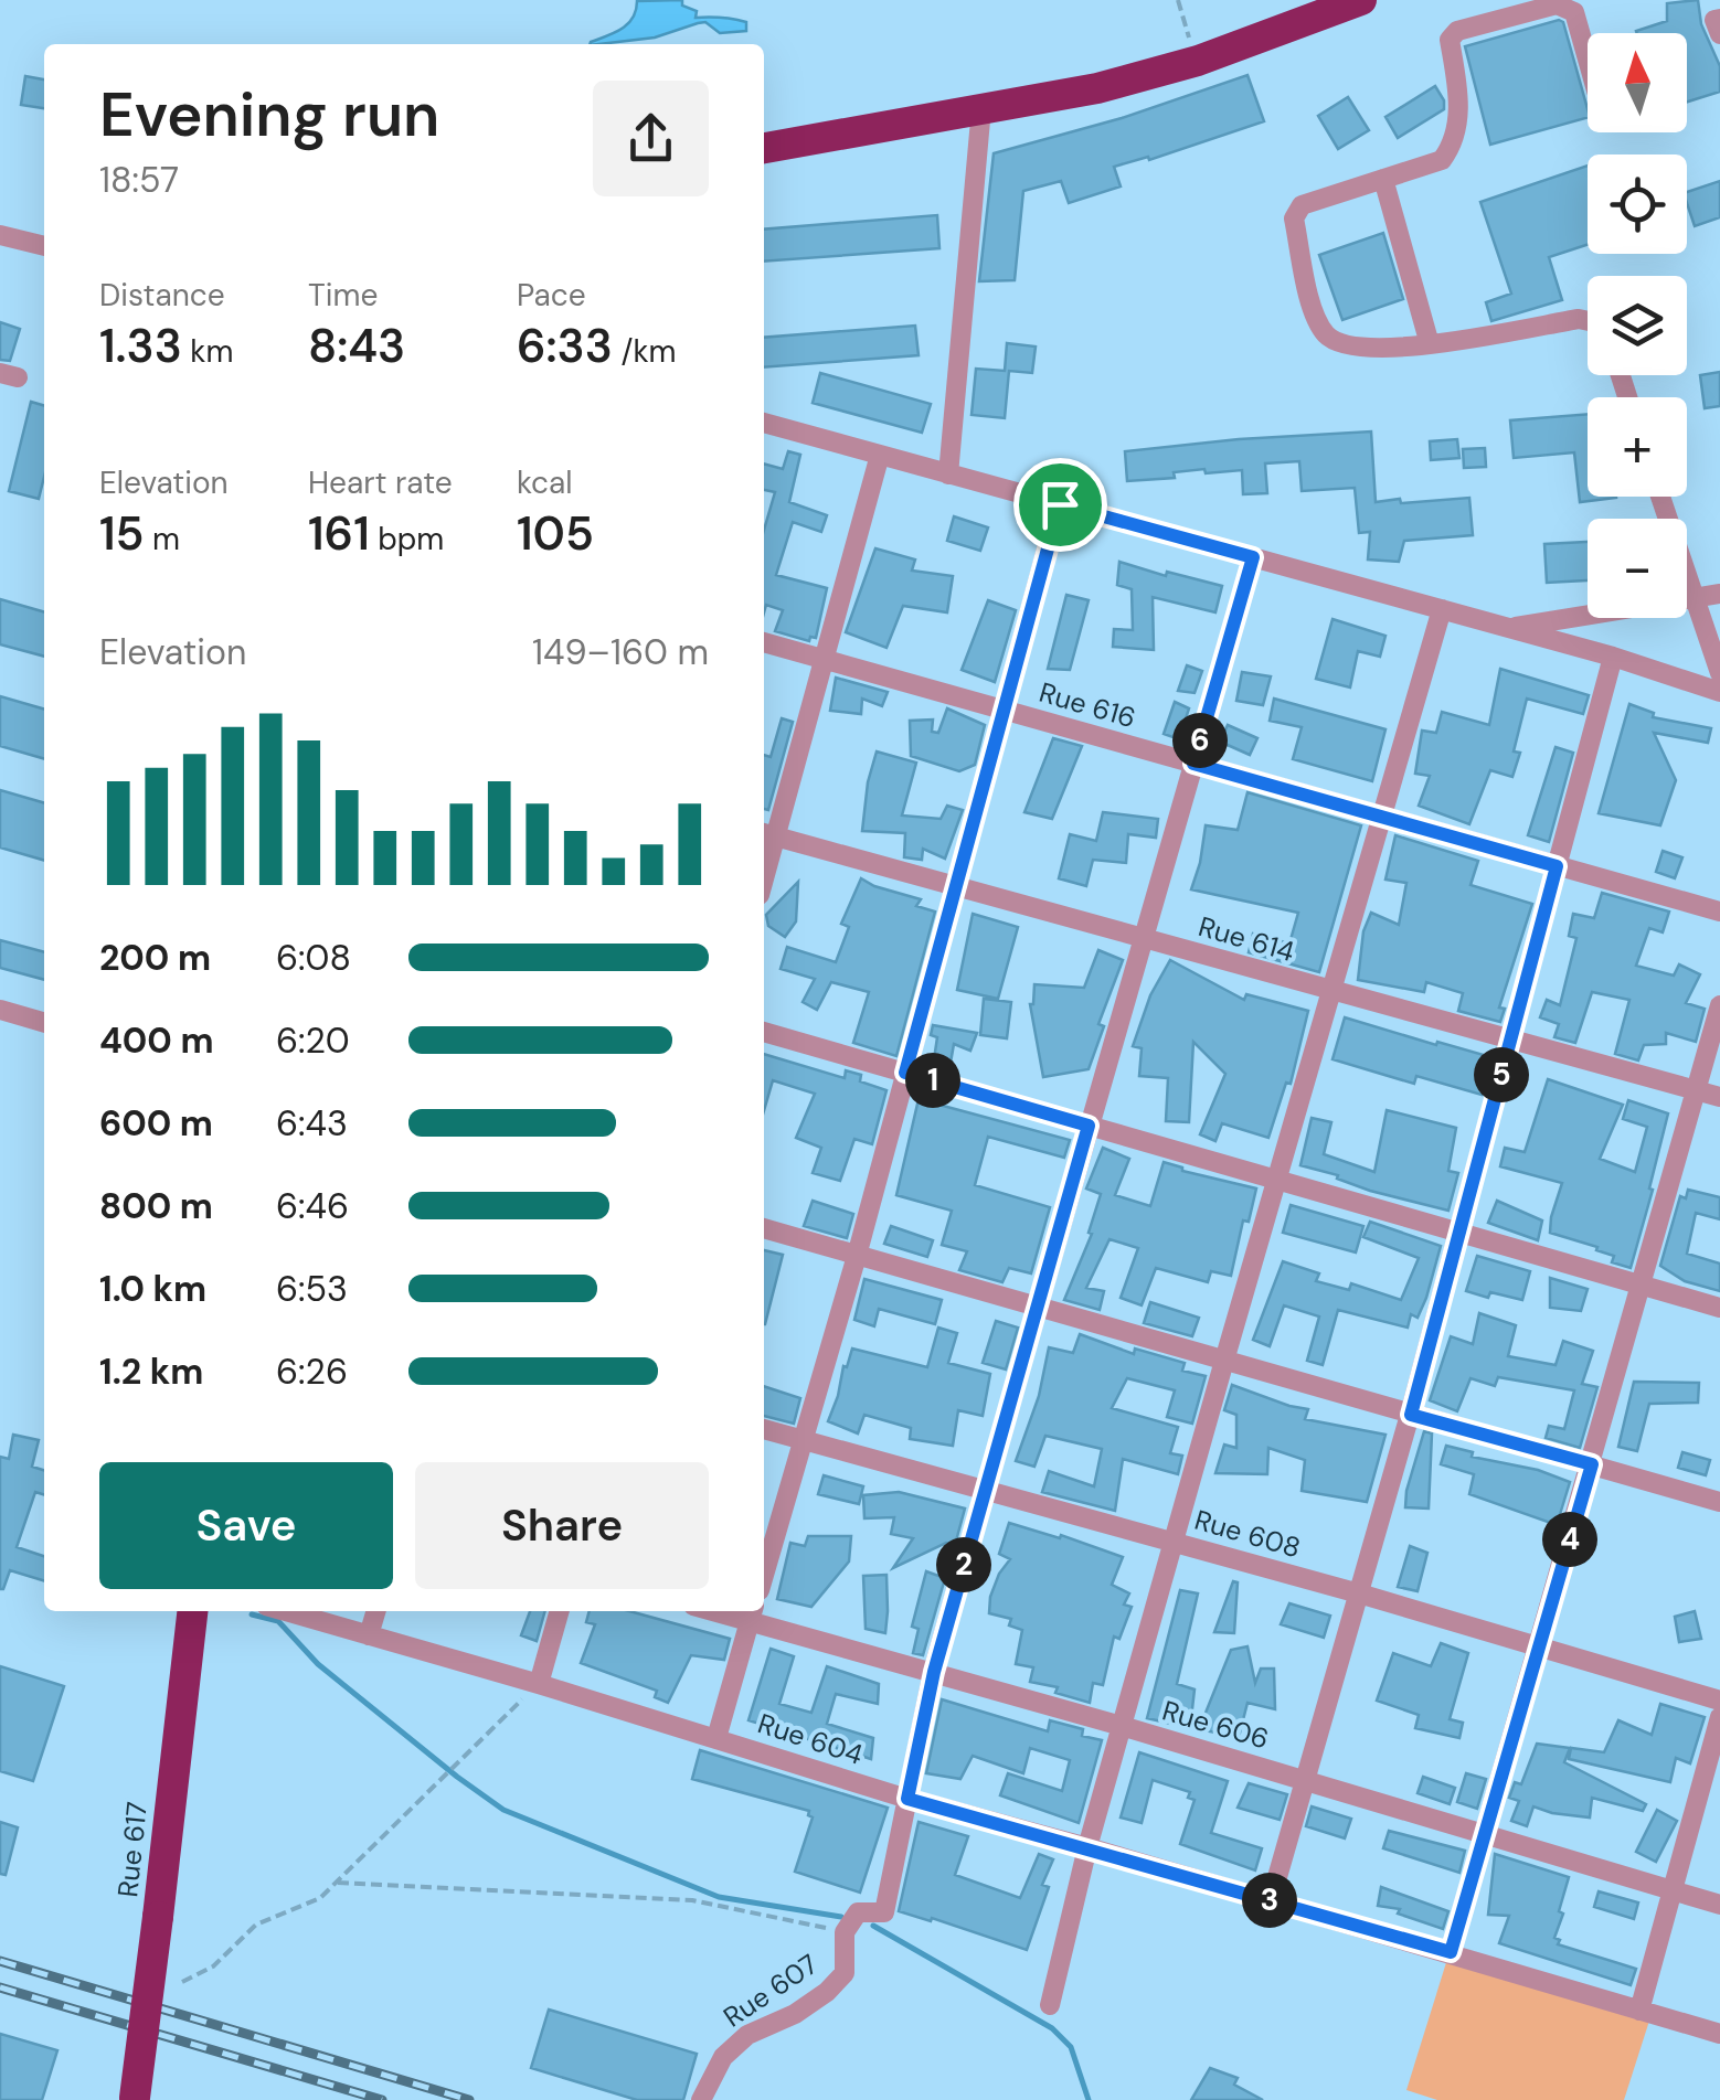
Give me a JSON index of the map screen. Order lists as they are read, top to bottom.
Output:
{
  "streets": {
    "highway": ["Rue 617"],
    "street": [
      "Rue 616",
      "Rue 614",
      "Rue 608",
      "Rue 606",
      "Rue 604",
      "Rue 607"
    ]
  },
  "crossings": [
    ["Rue 616", "Rue 607"],
    ["Rue 614", "Rue 607"],
    ["Rue 608", "Rue 607"],
    ["Rue 606", "Rue 607"],
    ["Rue 604", "Rue 607"]
  ],
  "north": "top",
  "page": {
    "map_buttons": ["+", "−"],
    "heading": ["Evening run", "18:57"],
    "stats": [
      ["Distance", "1.33 km"],
      ["Time", "8:43"],
      ["Pace", "6:33 /km"],
      ["Elevation", "15 m"],
      ["Heart rate", "161 bpm"],
      ["kcal", "105"]
    ],
    "chart": ["Elevation", "149–160 m"],
    "pins": [
      "6",
      "5",
      "1",
      "4",
      "2",
      "3"
    ],
    "list": [
      {
        "name": "200 m",
        "note": "6:08"
      },
      {
        "name": "400 m",
        "note": "6:20"
      },
      {
        "name": "600 m",
        "note": "6:43"
      },
      {
        "name": "800 m",
        "note": "6:46"
      },
      {
        "name": "1.0 km",
        "note": "6:53"
      },
      {
        "name": "1.2 km",
        "note": "6:26"
      }
    ],
    "buttons": ["Save", "Share"]
  }
}
